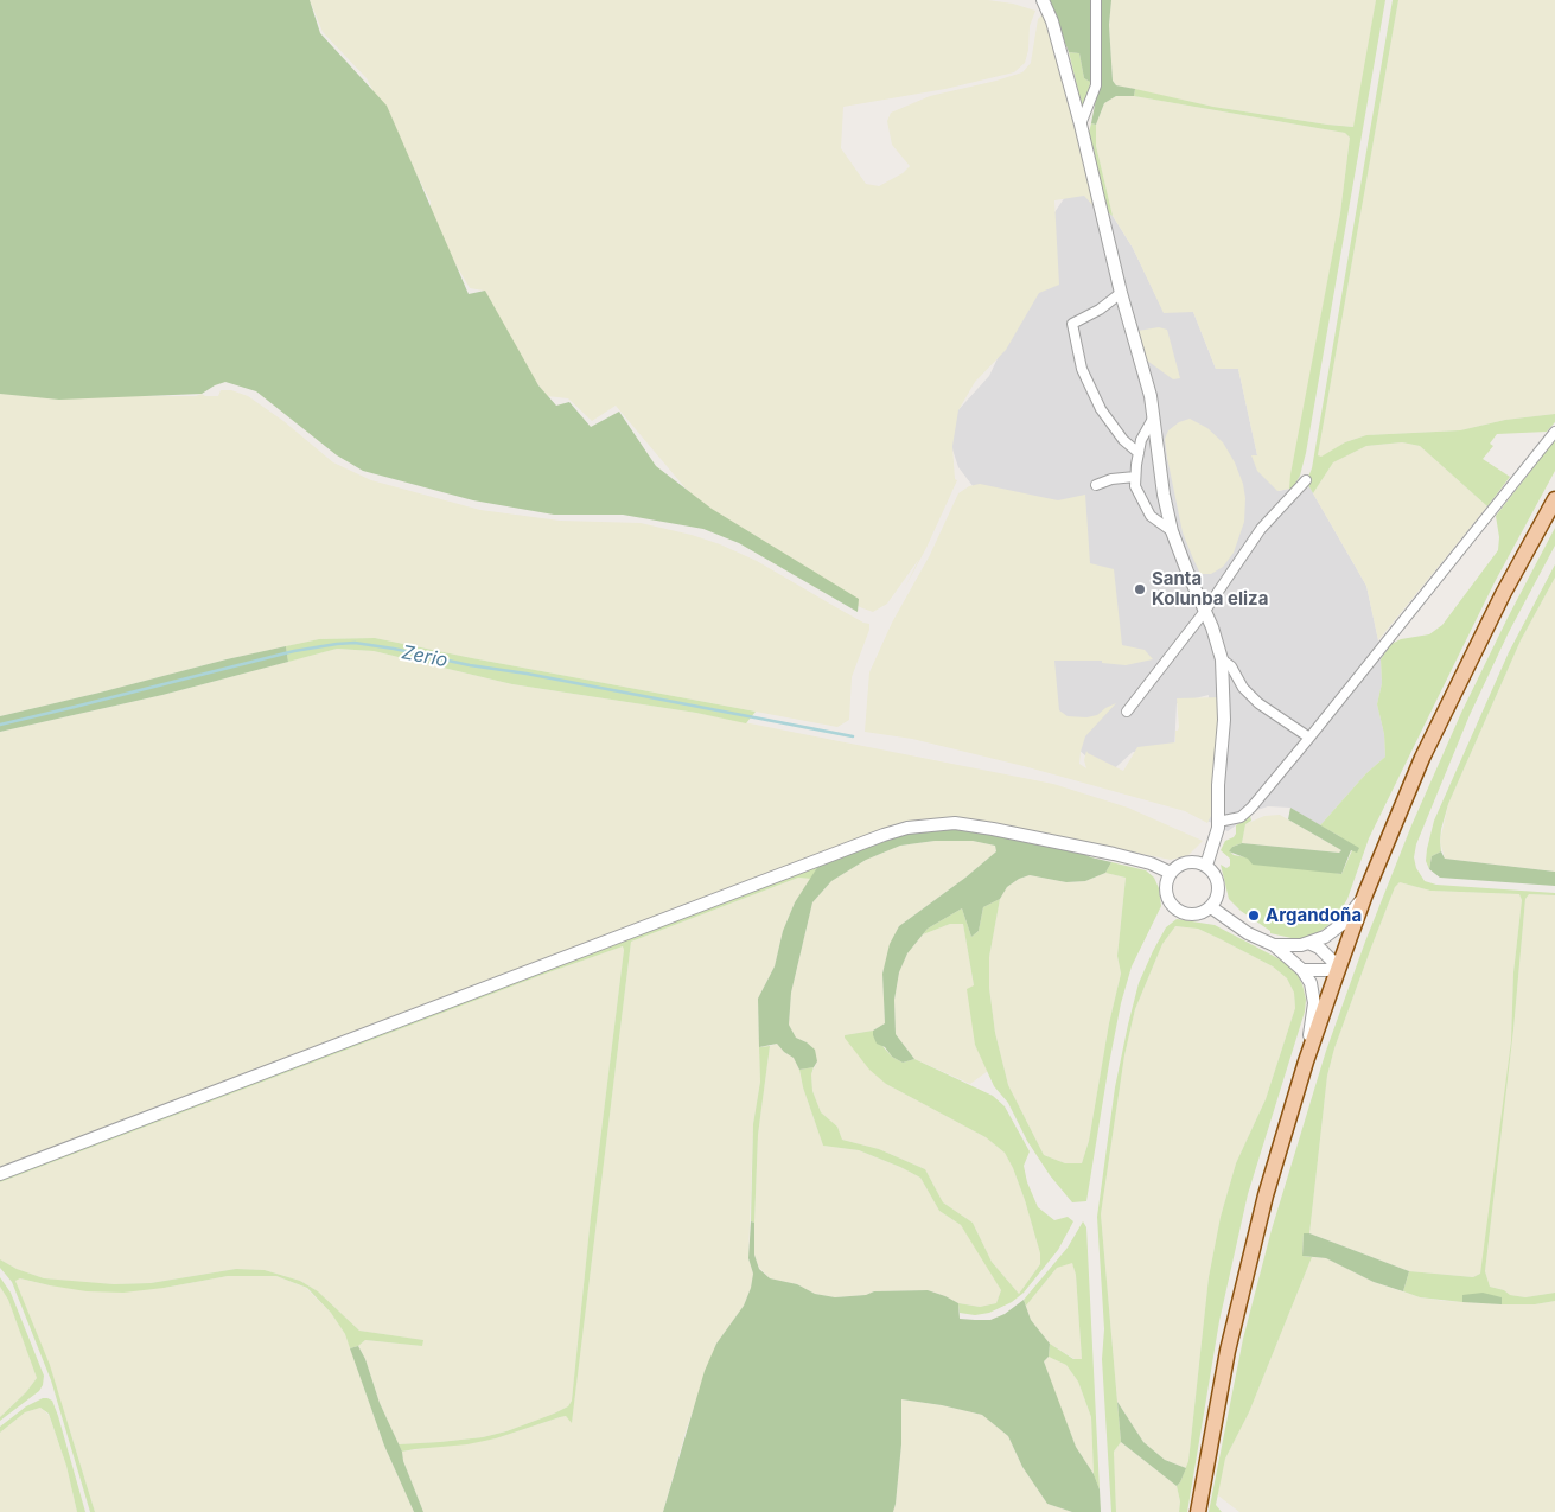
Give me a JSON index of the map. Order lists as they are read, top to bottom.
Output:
{
  "water": ["Zerio"],
  "places": ["Santa Kolunba eliza", "Argandoña"]
}
